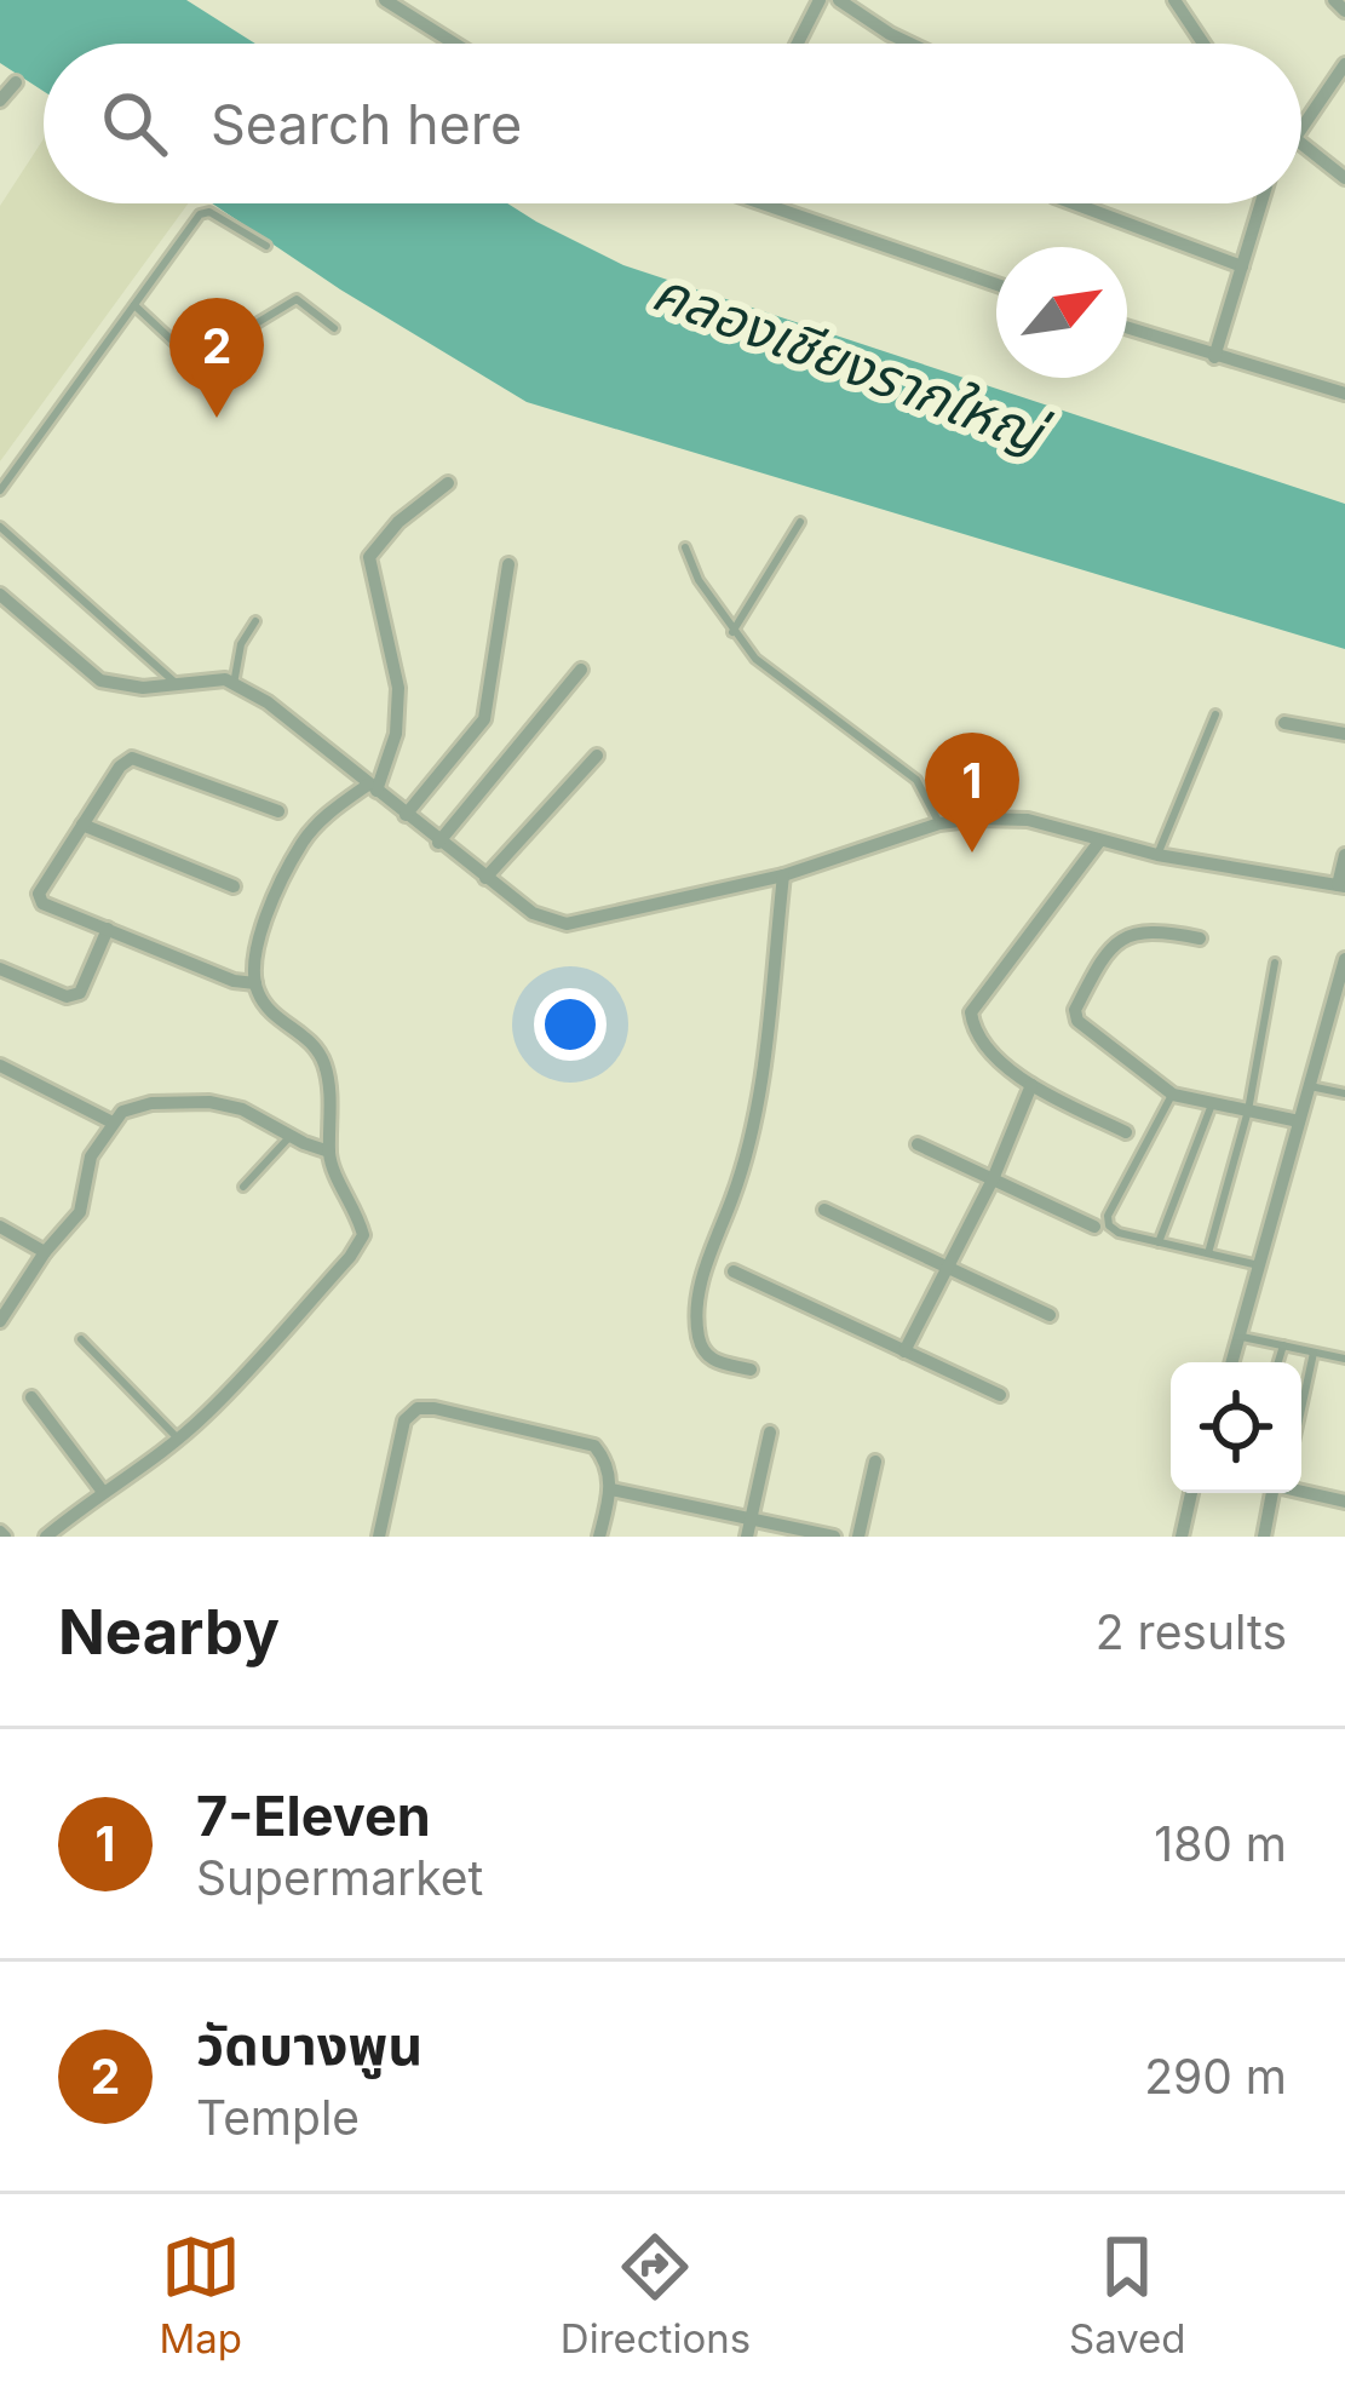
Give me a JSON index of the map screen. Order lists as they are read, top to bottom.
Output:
{
  "water": ["คลองเชียงรากใหญ่"],
  "north": "top right",
  "page": {
    "search": "Search here",
    "pins": ["2", "1"],
    "heading": ["Nearby", "2 results"],
    "list": [
      {
        "mark": "1",
        "name": "7-Eleven",
        "note": "Supermarket",
        "value": "180 m"
      },
      {
        "mark": "2",
        "name": "วัดบางพูน",
        "note": "Temple",
        "value": "290 m"
      }
    ],
    "nav": ["Map", "Directions", "Saved"]
  }
}
